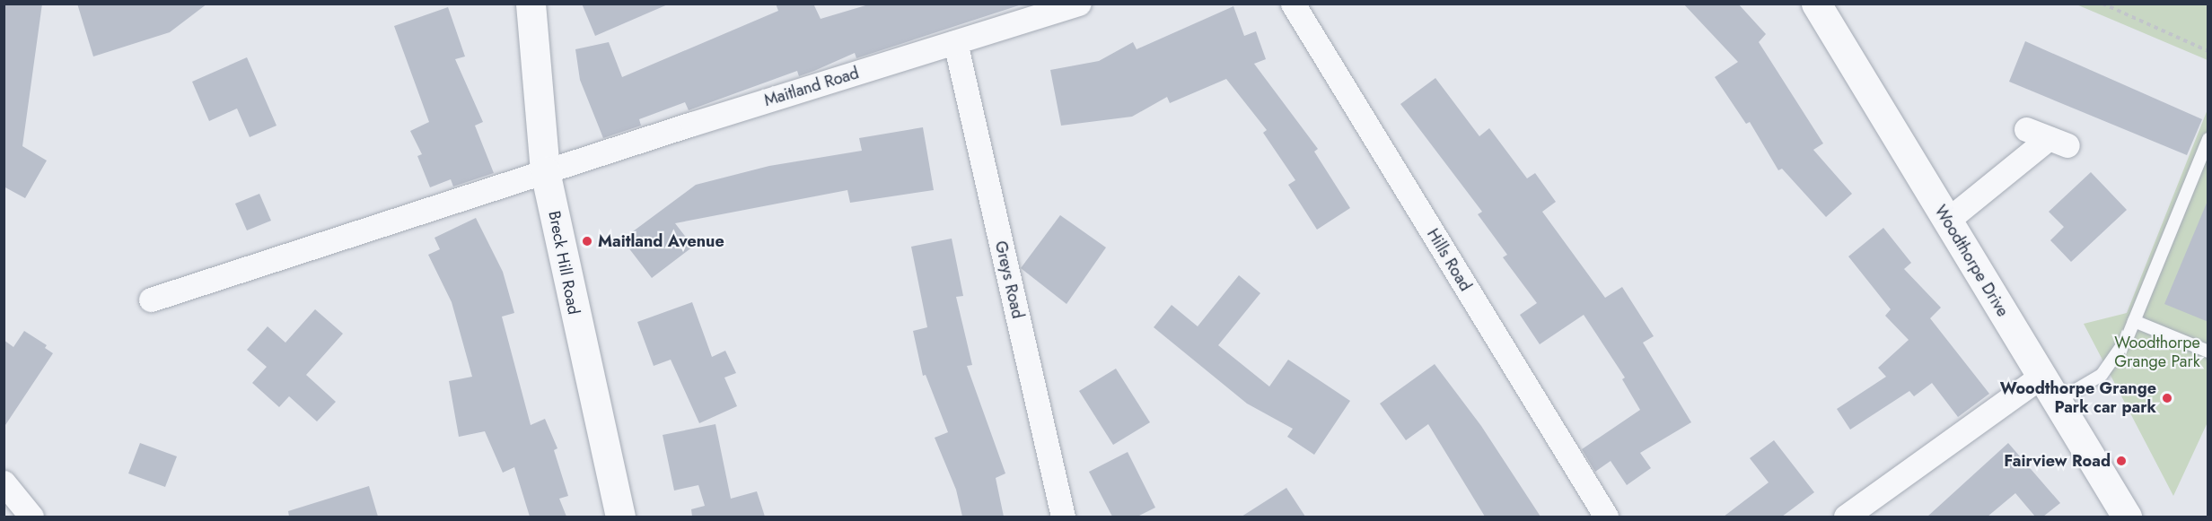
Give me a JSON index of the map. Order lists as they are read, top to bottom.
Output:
{
  "streets": {
    "street": [
      "Maitland Road",
      "Hills Road",
      "Woodthorpe Drive",
      "Breck Hill Road",
      "Greys Road"
    ]
  },
  "crossings": [
    ["Maitland Road", "Breck Hill Road"],
    ["Maitland Road", "Greys Road"]
  ],
  "parks": ["Woodthorpe Grange Park"],
  "places": ["Maitland Avenue", "Woodthorpe Grange Park car park", "Fairview Road"]
}
